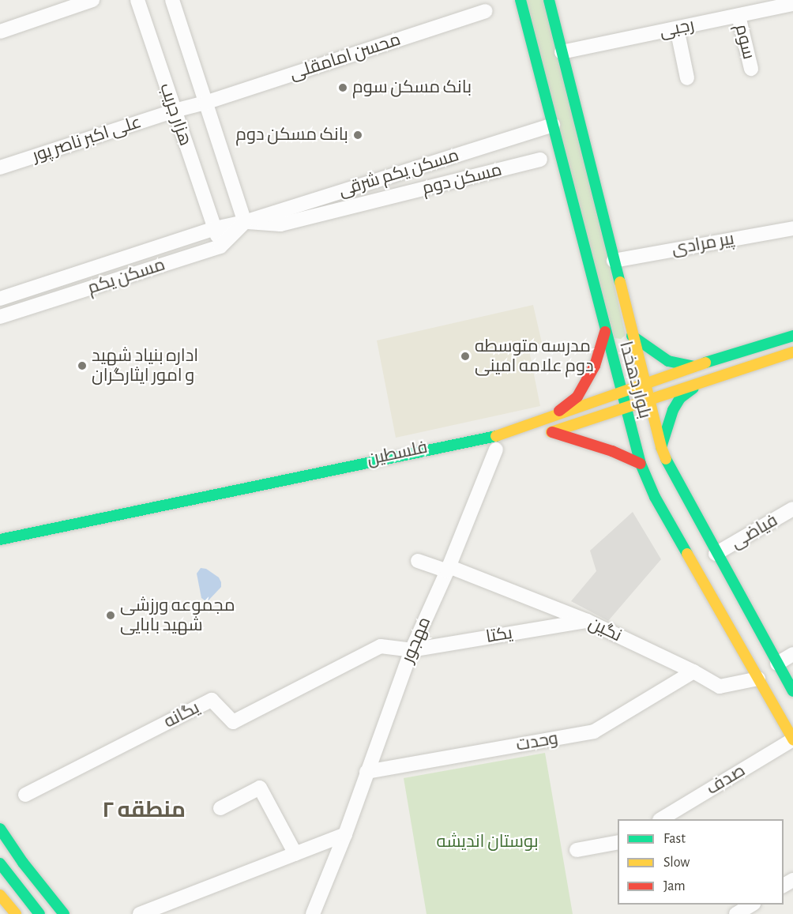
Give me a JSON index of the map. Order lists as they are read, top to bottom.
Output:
{
  "streets": {
    "main road": ["بلوار دهخدا", "فلسطین"],
    "street": [
      "رجبی",
      "سوم",
      "محسن امامقلی",
      "هزار جریب",
      "علی اکبر ناصر پور",
      "مسکن یکم شرقی",
      "مسکن دوم",
      "پیر مرادی",
      "مسکن یکم",
      "فیاضی",
      "نگین",
      "یکتا",
      "مهجور",
      "یگانه",
      "وحدت",
      "صدف"
    ]
  },
  "crossings": [
    ["رجبی", "سوم"],
    ["رجبی", "بلوار دهخدا"],
    ["محسن امامقلی", "هزار جریب"],
    ["محسن امامقلی", "علی اکبر ناصر پور"],
    ["هزار جریب", "علی اکبر ناصر پور"],
    ["هزار جریب", "مسکن یکم شرقی"],
    ["هزار جریب", "مسکن دوم"],
    ["هزار جریب", "مسکن یکم"],
    ["مسکن یکم شرقی", "مسکن دوم"],
    ["مسکن یکم شرقی", "مسکن یکم"],
    ["مسکن یکم شرقی", "بلوار دهخدا"],
    ["مسکن دوم", "مسکن یکم"],
    ["پیر مرادی", "بلوار دهخدا"],
    ["بلوار دهخدا", "فیاضی"],
    ["بلوار دهخدا", "نگین"],
    ["بلوار دهخدا", "صدف"],
    ["فلسطین", "مهجور"],
    ["نگین", "یکتا"],
    ["نگین", "مهجور"],
    ["نگین", "وحدت"],
    ["یکتا", "مهجور"],
    ["یکتا", "یگانه"],
    ["مهجور", "یگانه"],
    ["مهجور", "وحدت"]
  ],
  "districts": ["منطقه ۲"],
  "parks": ["بوستان اندیشه"],
  "places": [
    "بانک مسکن سوم",
    "بانک مسکن دوم",
    "مدرسه متوسطه دوم علامه امینی",
    "اداره بنیاد شهید و امور ایثارگران",
    "مجموعه ورزشی شهید بابایی"
  ],
  "legend": ["Fast", "Slow", "Jam"]
}
